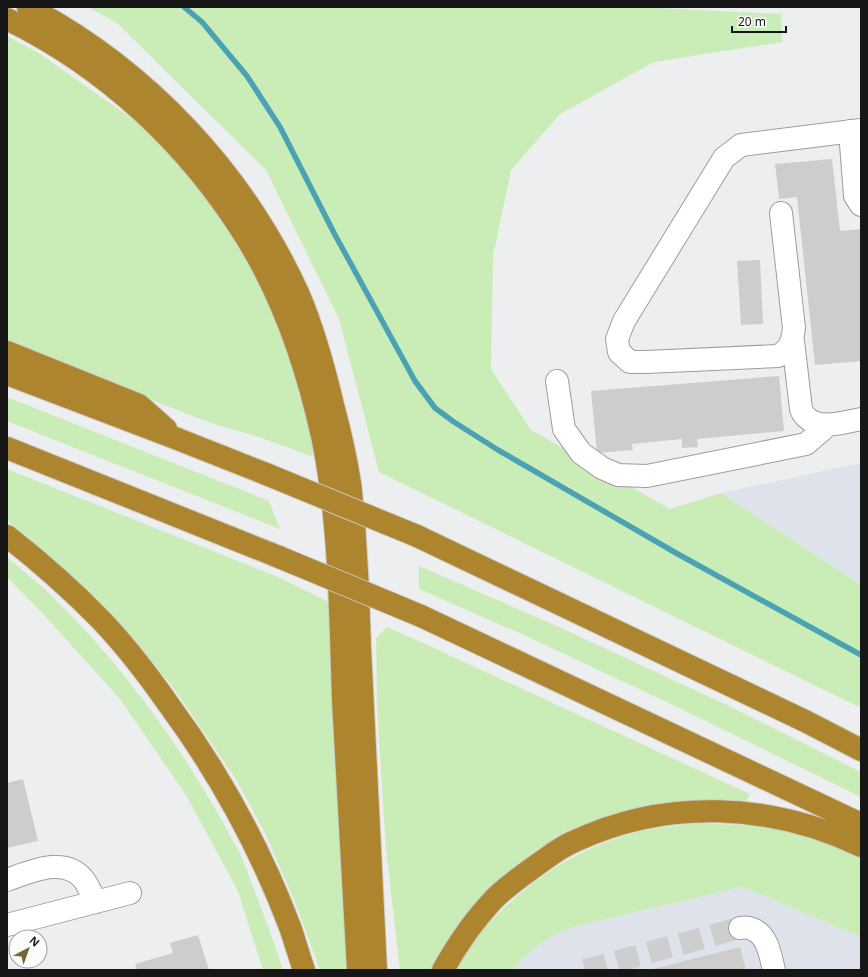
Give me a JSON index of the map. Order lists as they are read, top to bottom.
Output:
{
  "scale_bar": "20 m",
  "north": "top right"
}
